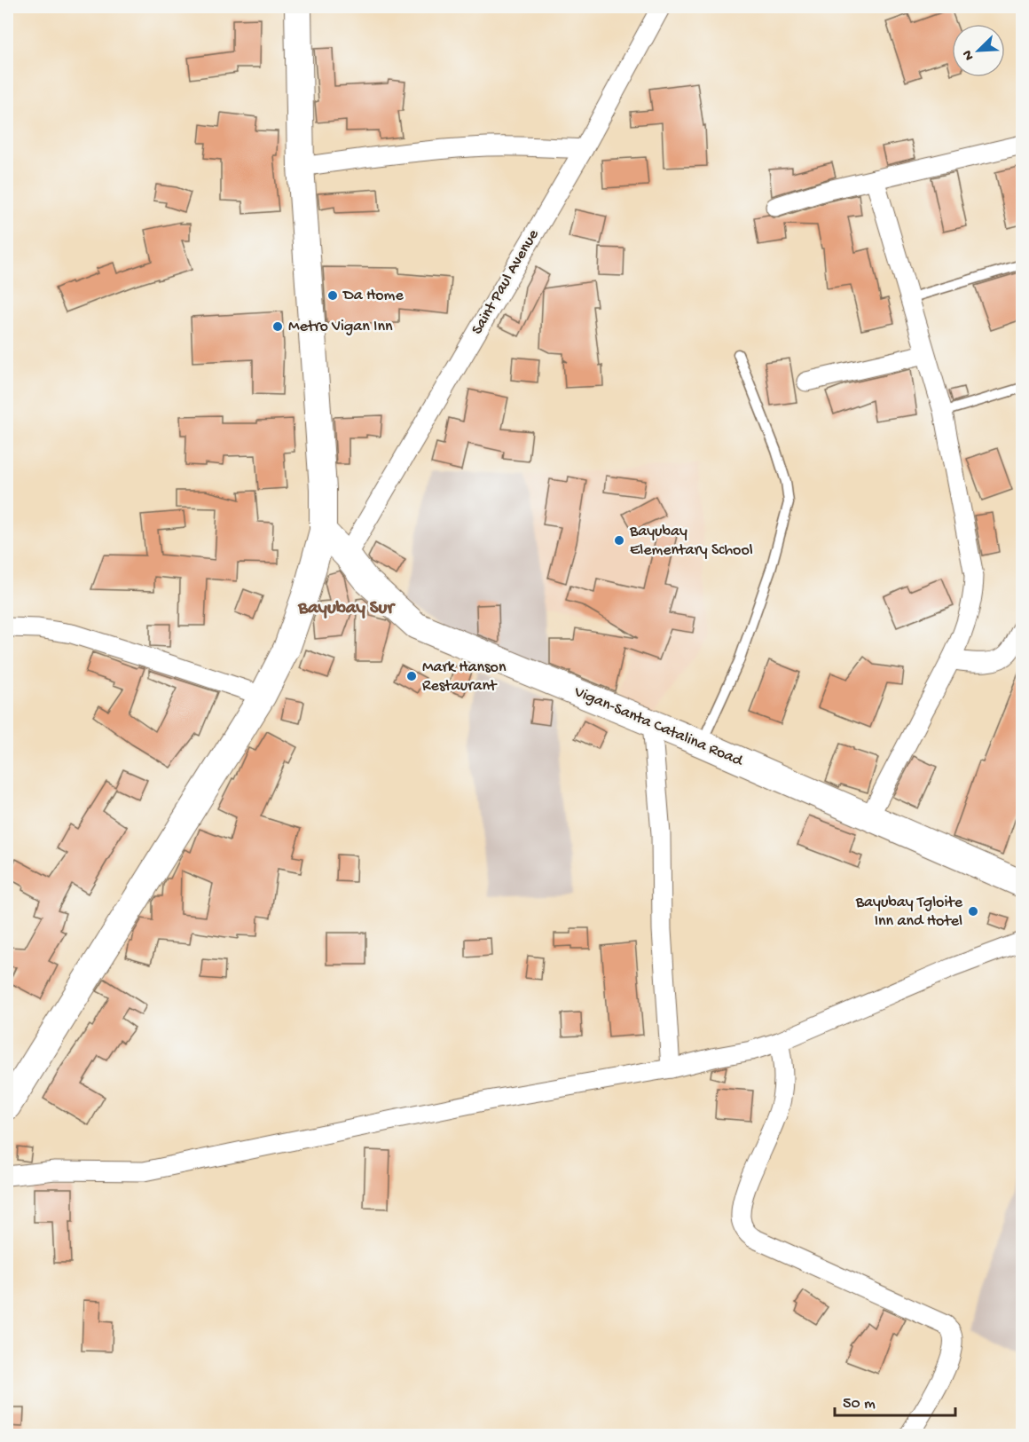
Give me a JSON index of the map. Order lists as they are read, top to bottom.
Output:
{
  "streets": {
    "main road": ["Vigan-Santa Catalina Road"],
    "street": ["Saint Paul Avenue"]
  },
  "crossings": [
    ["Saint Paul Avenue", "Vigan-Santa Catalina Road"]
  ],
  "districts": ["Bayubay Sur"],
  "places": [
    "Da Home",
    "Metro Vigan Inn",
    "Bayubay Elementary School",
    "Mark Hanson Restaurant",
    "Bayubay Tgloite Inn and Hotel"
  ],
  "scale_bar": "50 m",
  "north": "bottom left"
}
